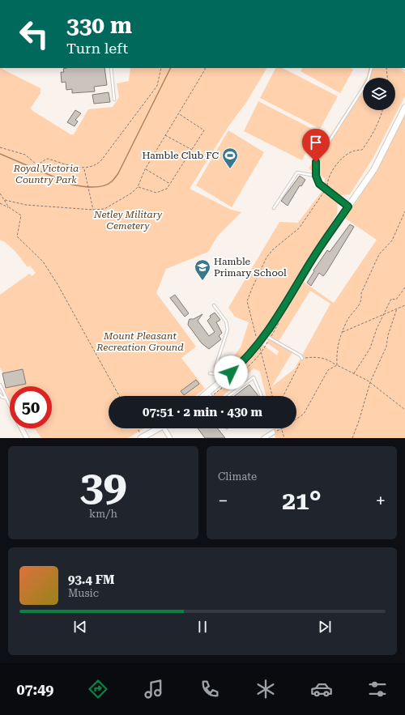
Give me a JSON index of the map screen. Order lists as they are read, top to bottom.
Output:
{
  "parks": ["Royal Victoria Country Park", "Netley Military Cemetery", "Mount Pleasant Recreation Ground"],
  "places": {
    "sports": ["Hamble Club FC"],
    "school or university": ["Hamble Primary School"]
  },
  "page": {
    "turn": ["330 m", "Turn left"],
    "limit": "50",
    "trip": "07:51 · 2 min · 430 m",
    "tile": [
      ["39", "km/h"],
      "Climate"
    ],
    "heat": ["−", "21°", "+"],
    "song": ["93.4 FM", "Music"],
    "tabs": "07:49"
  }
}
